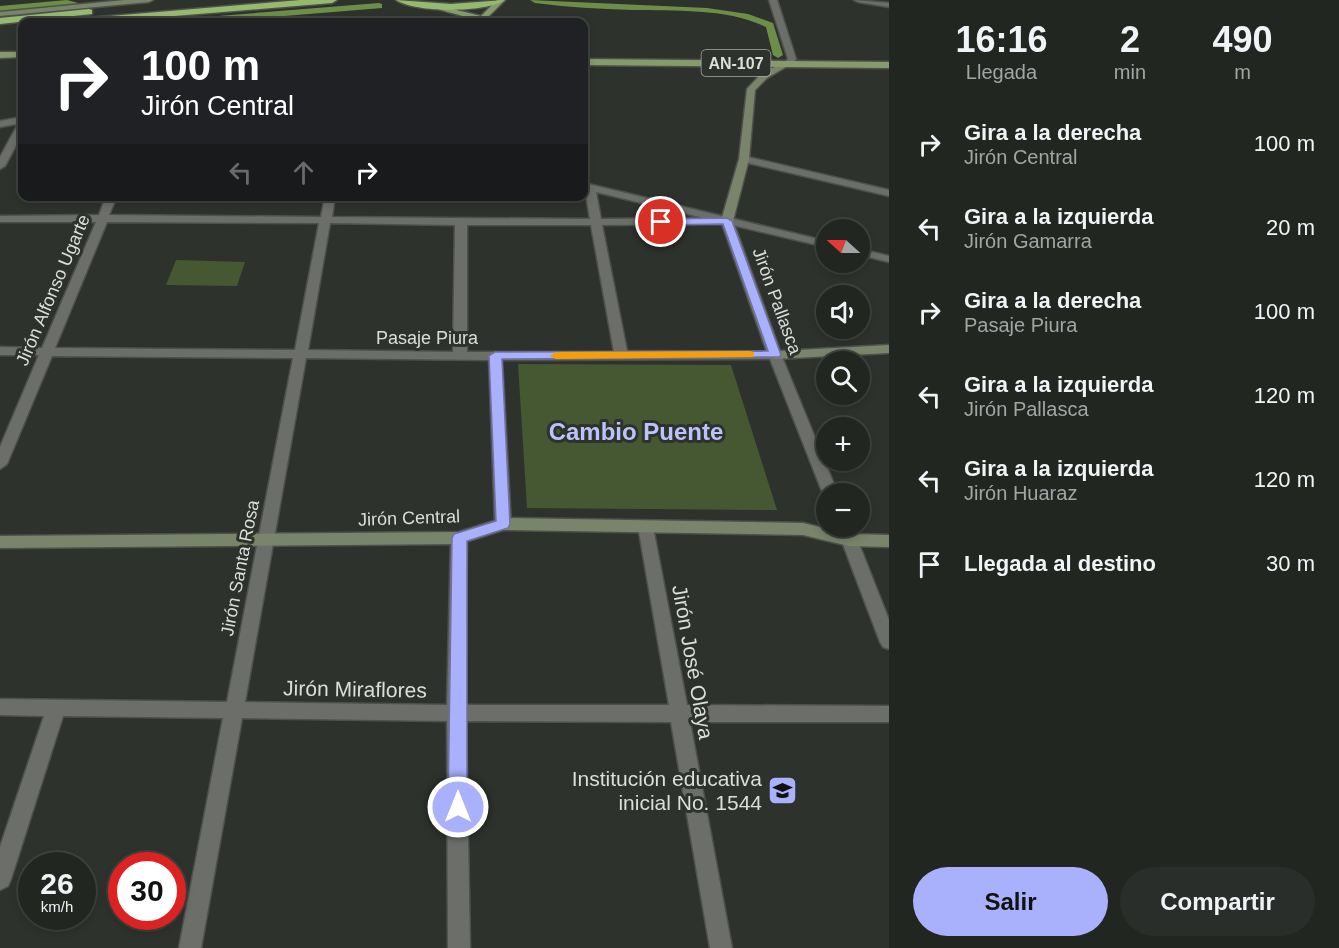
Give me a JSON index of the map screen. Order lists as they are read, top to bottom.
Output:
{
  "streets": {
    "main road": ["AN-107"],
    "street": [
      "Jirón Alfonso Ugarte",
      "Jirón Pallasca",
      "Pasaje Piura",
      "Jirón Central",
      "Jirón Santa Rosa",
      "Jirón José Olaya",
      "Jirón Miraflores"
    ]
  },
  "crossings": [
    ["Jirón Alfonso Ugarte", "Pasaje Piura"],
    ["Jirón Pallasca", "Pasaje Piura"],
    ["Pasaje Piura", "Jirón Santa Rosa"],
    ["Jirón Central", "Jirón Santa Rosa"],
    ["Jirón Central", "Jirón José Olaya"],
    ["Jirón Santa Rosa", "Jirón Miraflores"],
    ["Jirón José Olaya", "Jirón Miraflores"]
  ],
  "districts": ["Cambio Puente"],
  "places": {
    "school or university": ["Institución educativa inicial No. 1544"]
  },
  "north": "left",
  "page": {
    "eta": [
      "16:16",
      "Llegada",
      "2",
      "min",
      "490",
      "m"
    ],
    "turn": ["100 m", "Jirón Central"],
    "list": [
      {
        "name": "Gira a la derecha",
        "note": "Jirón Central",
        "value": "100 m"
      },
      {
        "name": "Gira a la izquierda",
        "note": "Jirón Gamarra",
        "value": "20 m"
      },
      {
        "name": "Gira a la derecha",
        "note": "Pasaje Piura",
        "value": "100 m"
      },
      {
        "name": "Gira a la izquierda",
        "note": "Jirón Pallasca",
        "value": "120 m"
      },
      {
        "name": "Gira a la izquierda",
        "note": "Jirón Huaraz",
        "value": "120 m"
      },
      {
        "name": "Llegada al destino",
        "value": "30 m"
      }
    ],
    "map_buttons": ["+", "−"],
    "speed": "26 km/h",
    "limit": "30",
    "buttons": ["Salir", "Compartir"]
  }
}
